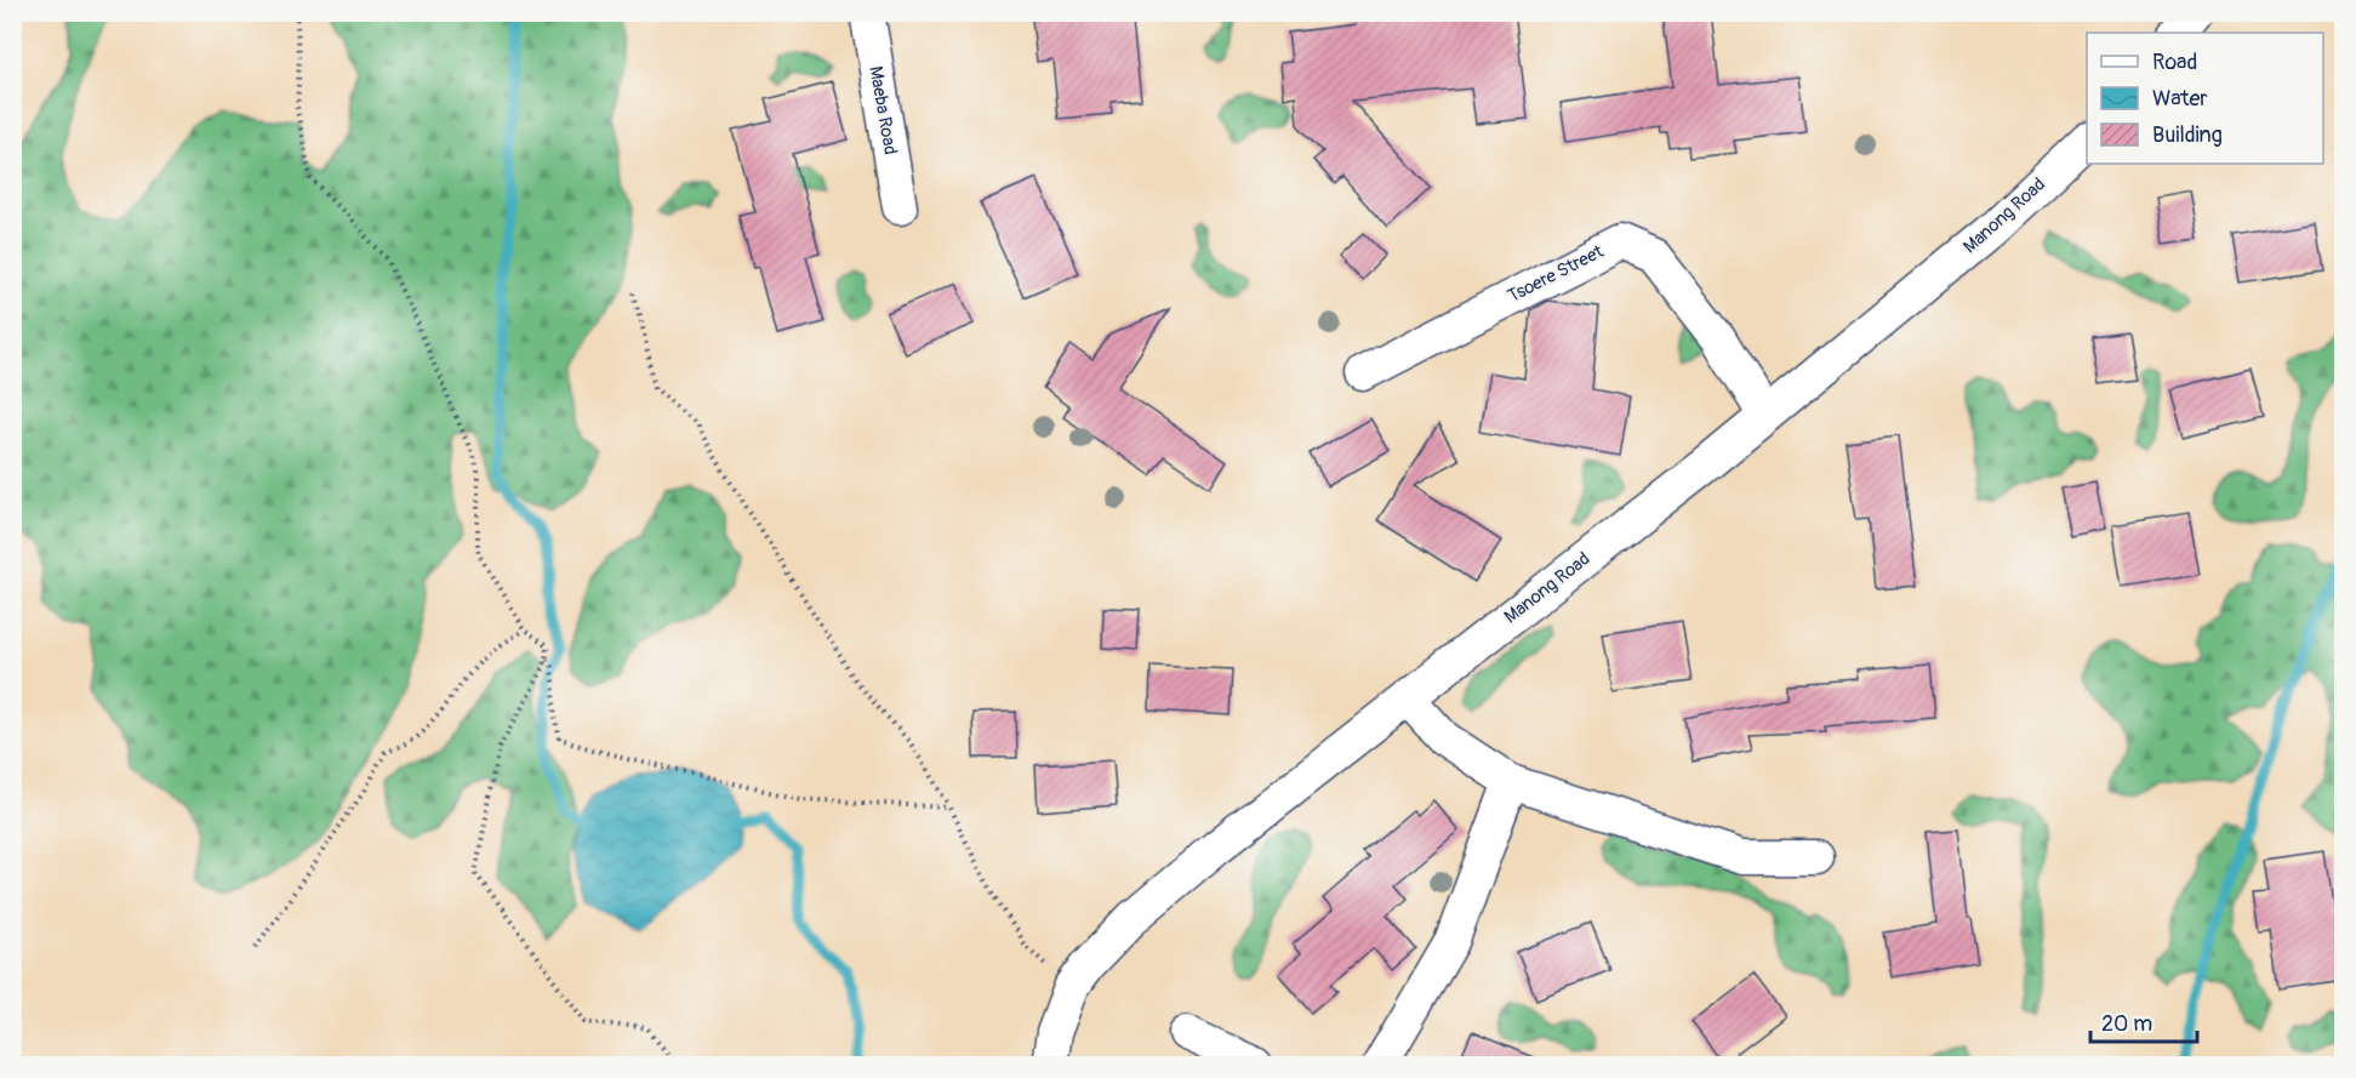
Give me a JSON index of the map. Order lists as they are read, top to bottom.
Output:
{
  "streets": {
    "street": ["Maeba Road", "Manong Road", "Tsoere Street"]
  },
  "crossings": [
    ["Manong Road", "Tsoere Street"]
  ],
  "legend": ["Road", "Water", "Building"],
  "scale_bar": "20 m"
}
